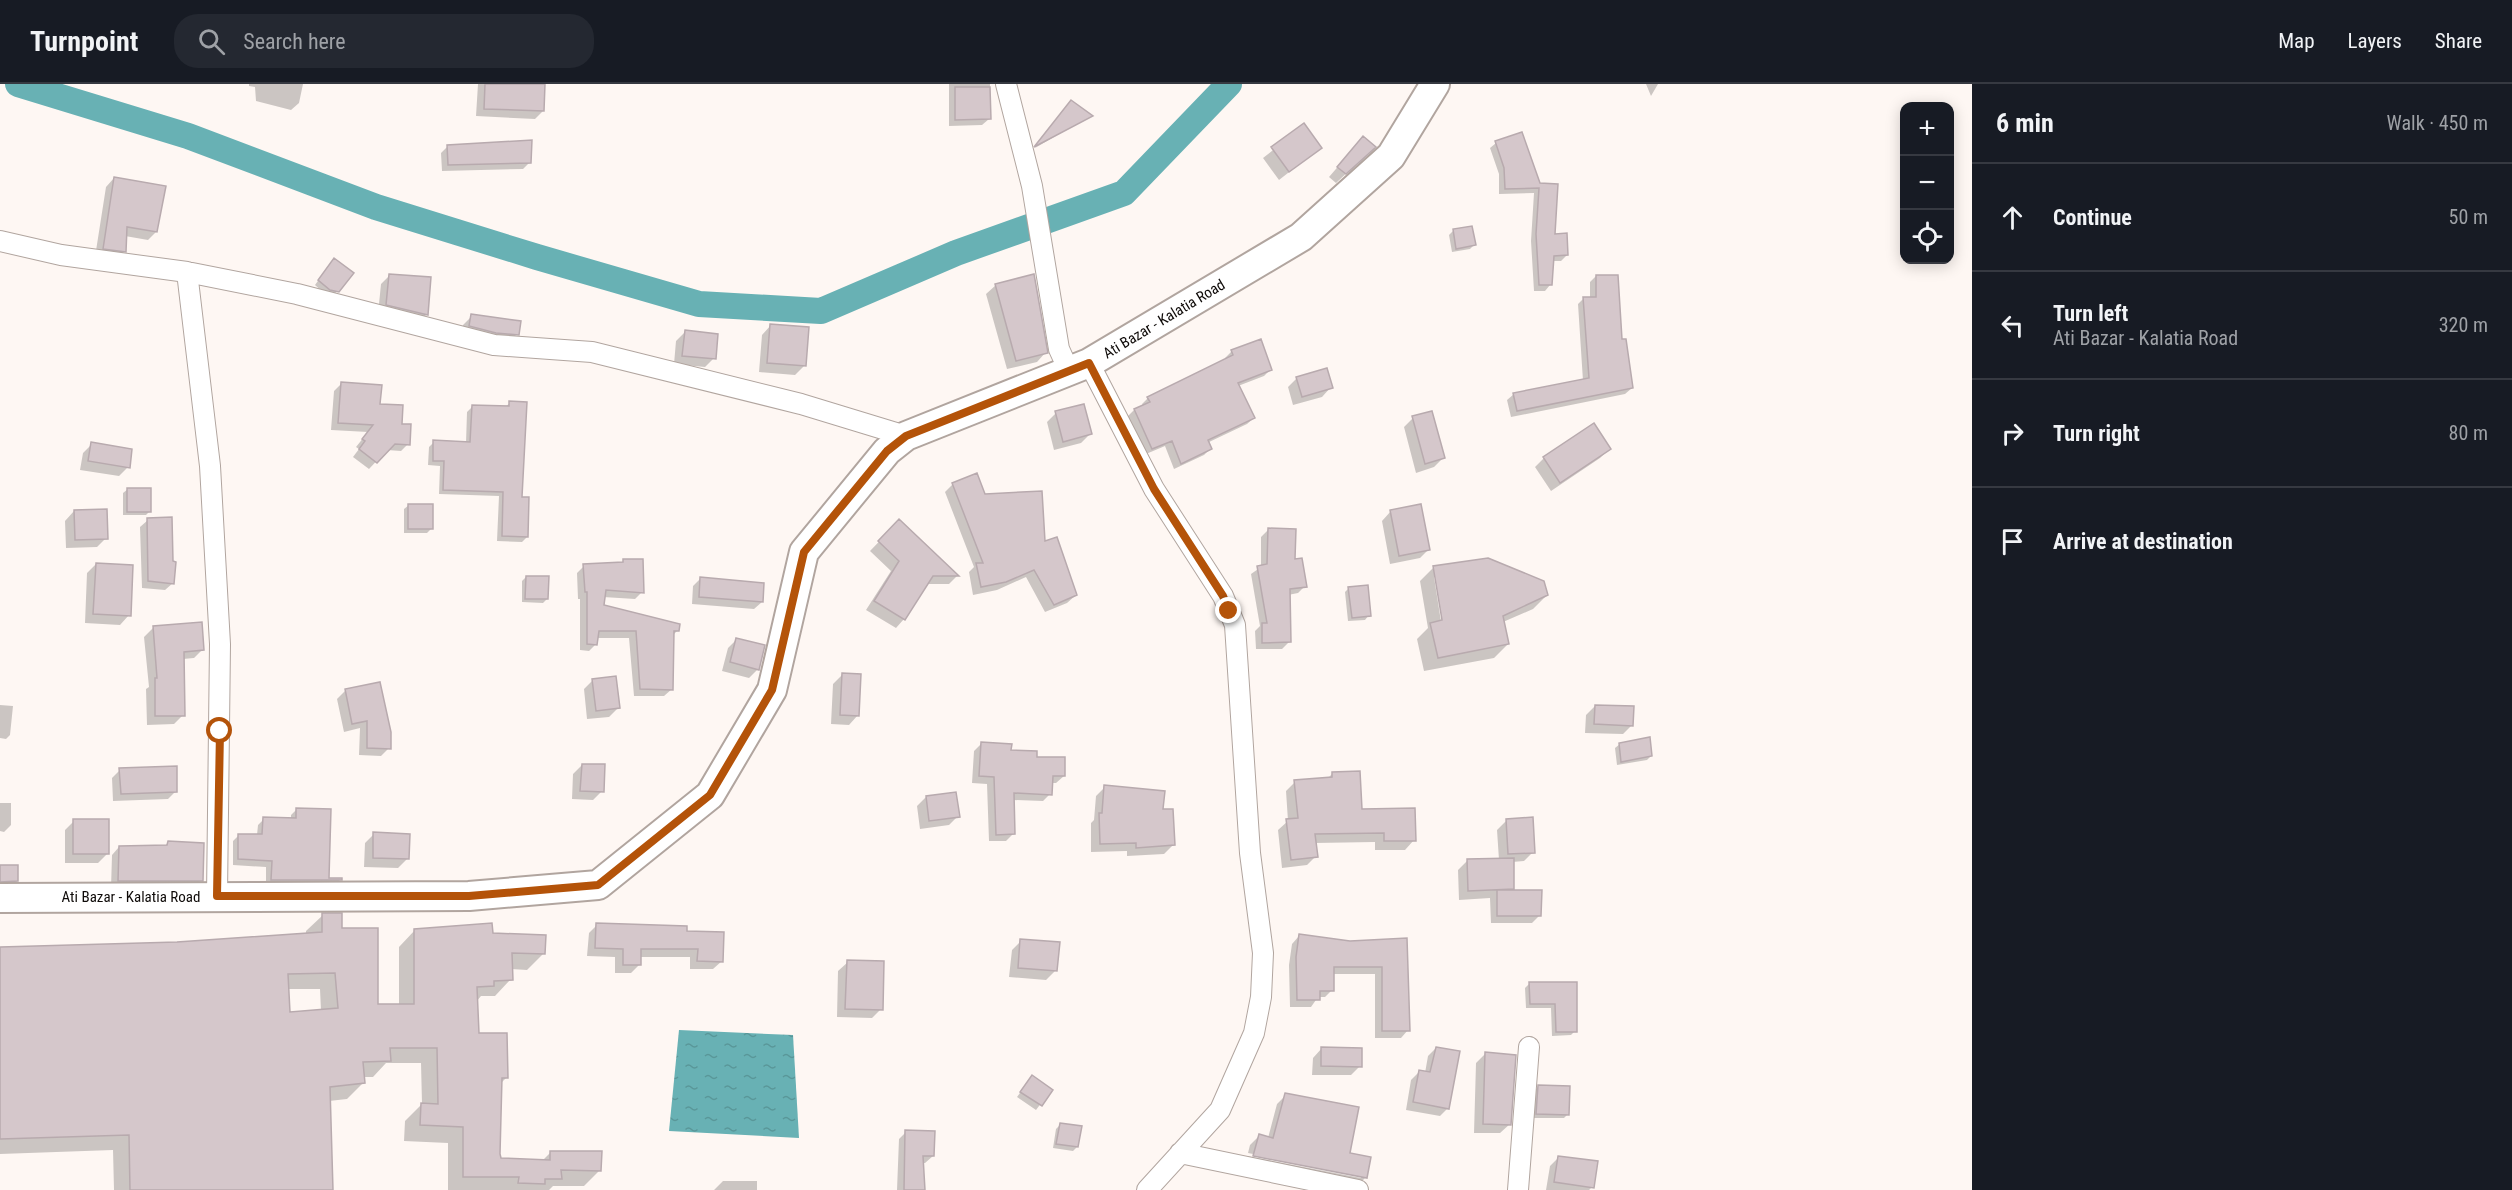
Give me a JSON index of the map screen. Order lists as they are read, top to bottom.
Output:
{
  "streets": {
    "main road": ["Ati Bazar - Kalatia Road"]
  },
  "page": {
    "header": "Turnpoint",
    "search": "Search here",
    "nav": ["Map", "Layers", "Share"],
    "heading": ["6 min", "Walk · 450 m"],
    "map_buttons": ["+", "−"],
    "list": [
      ["Continue", "50 m"],
      ["Turn left", "Ati Bazar - Kalatia Road", "320 m"],
      ["Turn right", "80 m"],
      "Arrive at destination"
    ]
  }
}
